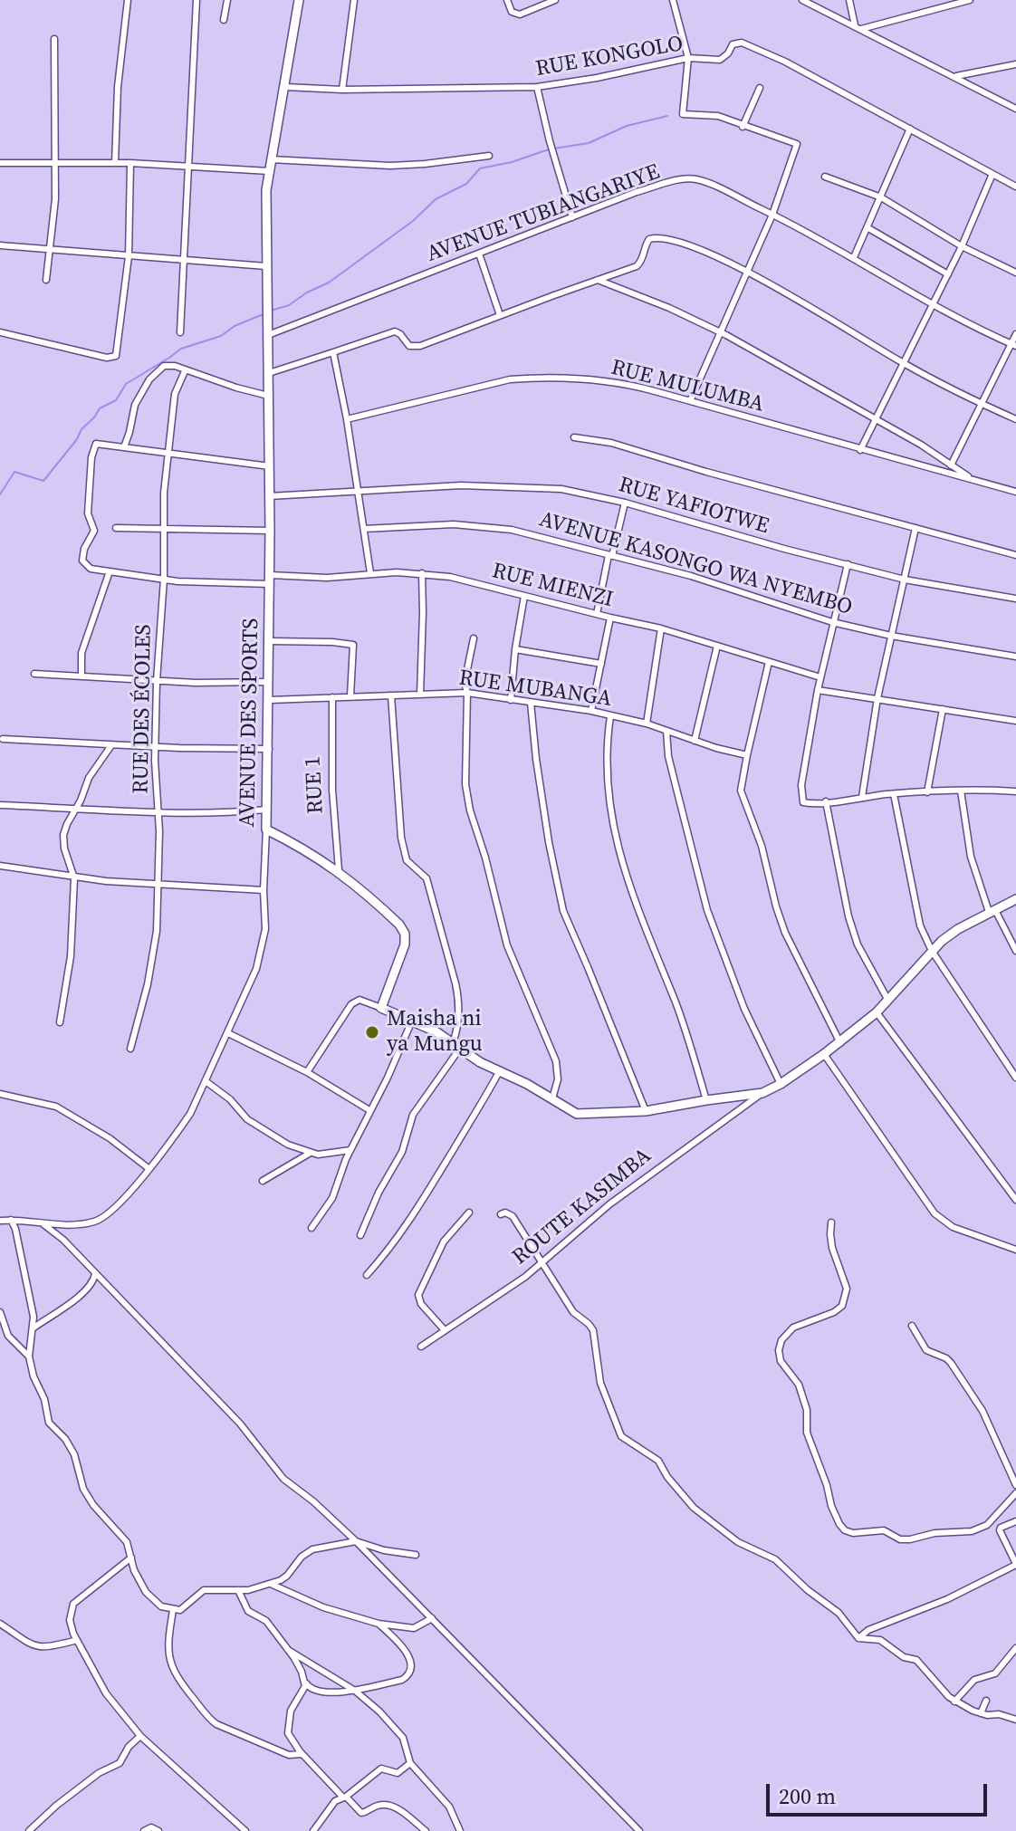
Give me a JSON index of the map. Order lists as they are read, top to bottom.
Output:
{
  "streets": {
    "street": [
      "RUE KONGOLO",
      "AVENUE TUBIANGARIYE",
      "RUE MULUMBA",
      "RUE YAFIOTWE",
      "AVENUE KASONGO WA NYEMBO",
      "RUE MIENZI",
      "RUE MUBANGA",
      "RUE DES ÉCOLES",
      "AVENUE DES SPORTS",
      "RUE 1",
      "ROUTE KASIMBA"
    ]
  },
  "crossings": [
    ["AVENUE TUBIANGARIYE", "AVENUE DES SPORTS"],
    ["RUE YAFIOTWE", "AVENUE DES SPORTS"],
    ["RUE MIENZI", "RUE DES ÉCOLES"],
    ["RUE MIENZI", "AVENUE DES SPORTS"],
    ["RUE MUBANGA", "AVENUE DES SPORTS"],
    ["RUE MUBANGA", "RUE 1"],
    ["AVENUE DES SPORTS", "RUE 1"],
    ["RUE 1", "ROUTE KASIMBA"]
  ],
  "places": ["Maisha ni ya Mungu"],
  "scale_bar": "200 m"
}
